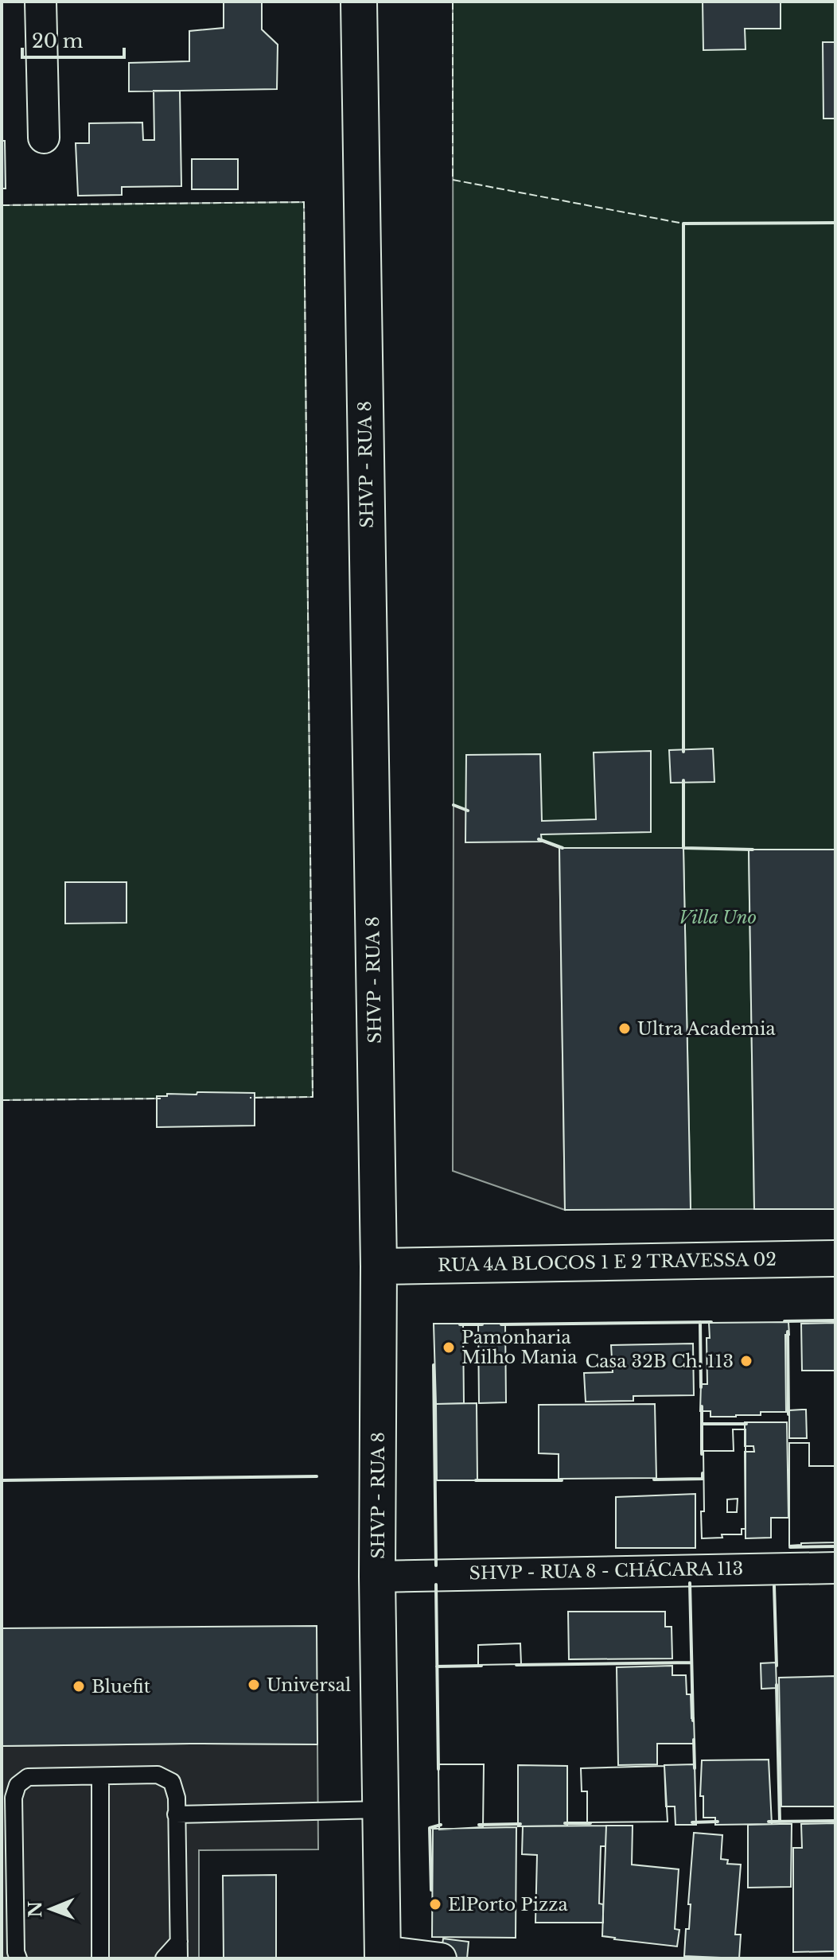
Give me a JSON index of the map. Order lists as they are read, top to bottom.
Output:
{
  "streets": {
    "street": ["SHVP - RUA 8", "RUA 4A BLOCOS 1 E 2 TRAVESSA 02", "SHVP - RUA 8 - CHÁCARA 113"]
  },
  "crossings": [
    ["SHVP - RUA 8", "RUA 4A BLOCOS 1 E 2 TRAVESSA 02"],
    ["SHVP - RUA 8", "SHVP - RUA 8 - CHÁCARA 113"]
  ],
  "parks": ["Villa Uno"],
  "places": [
    "Ultra Academia",
    "Pamonharia Milho Mania",
    "Casa 32B Ch. 113",
    "Universal",
    "Bluefit",
    "ElPorto Pizza"
  ],
  "scale_bar": "20 m",
  "north": "left"
}
